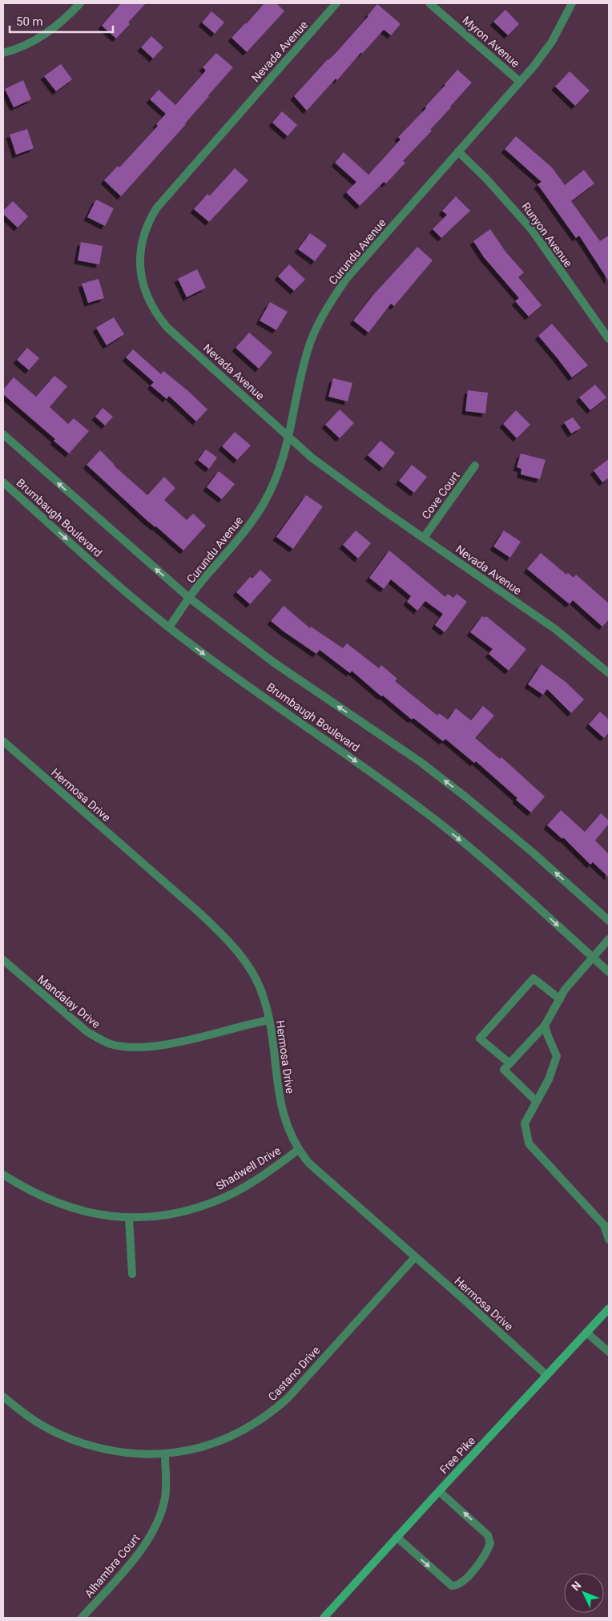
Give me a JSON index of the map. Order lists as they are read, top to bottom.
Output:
{
  "streets": {
    "main road": ["Free Pike"],
    "street": [
      "Myron Avenue",
      "Nevada Avenue",
      "Runyon Avenue",
      "Curundu Avenue",
      "Cove Court",
      "Brumbaugh Boulevard",
      "Hermosa Drive",
      "Mandalay Drive",
      "Shadwell Drive",
      "Castano Drive",
      "Alhambra Court"
    ]
  },
  "crossings": [
    ["Myron Avenue", "Curundu Avenue"],
    ["Nevada Avenue", "Curundu Avenue"],
    ["Nevada Avenue", "Cove Court"],
    ["Runyon Avenue", "Curundu Avenue"],
    ["Curundu Avenue", "Brumbaugh Boulevard"],
    ["Hermosa Drive", "Mandalay Drive"],
    ["Hermosa Drive", "Shadwell Drive"],
    ["Hermosa Drive", "Castano Drive"],
    ["Hermosa Drive", "Free Pike"],
    ["Castano Drive", "Alhambra Court"]
  ],
  "scale_bar": "50 m",
  "north": "top left"
}
